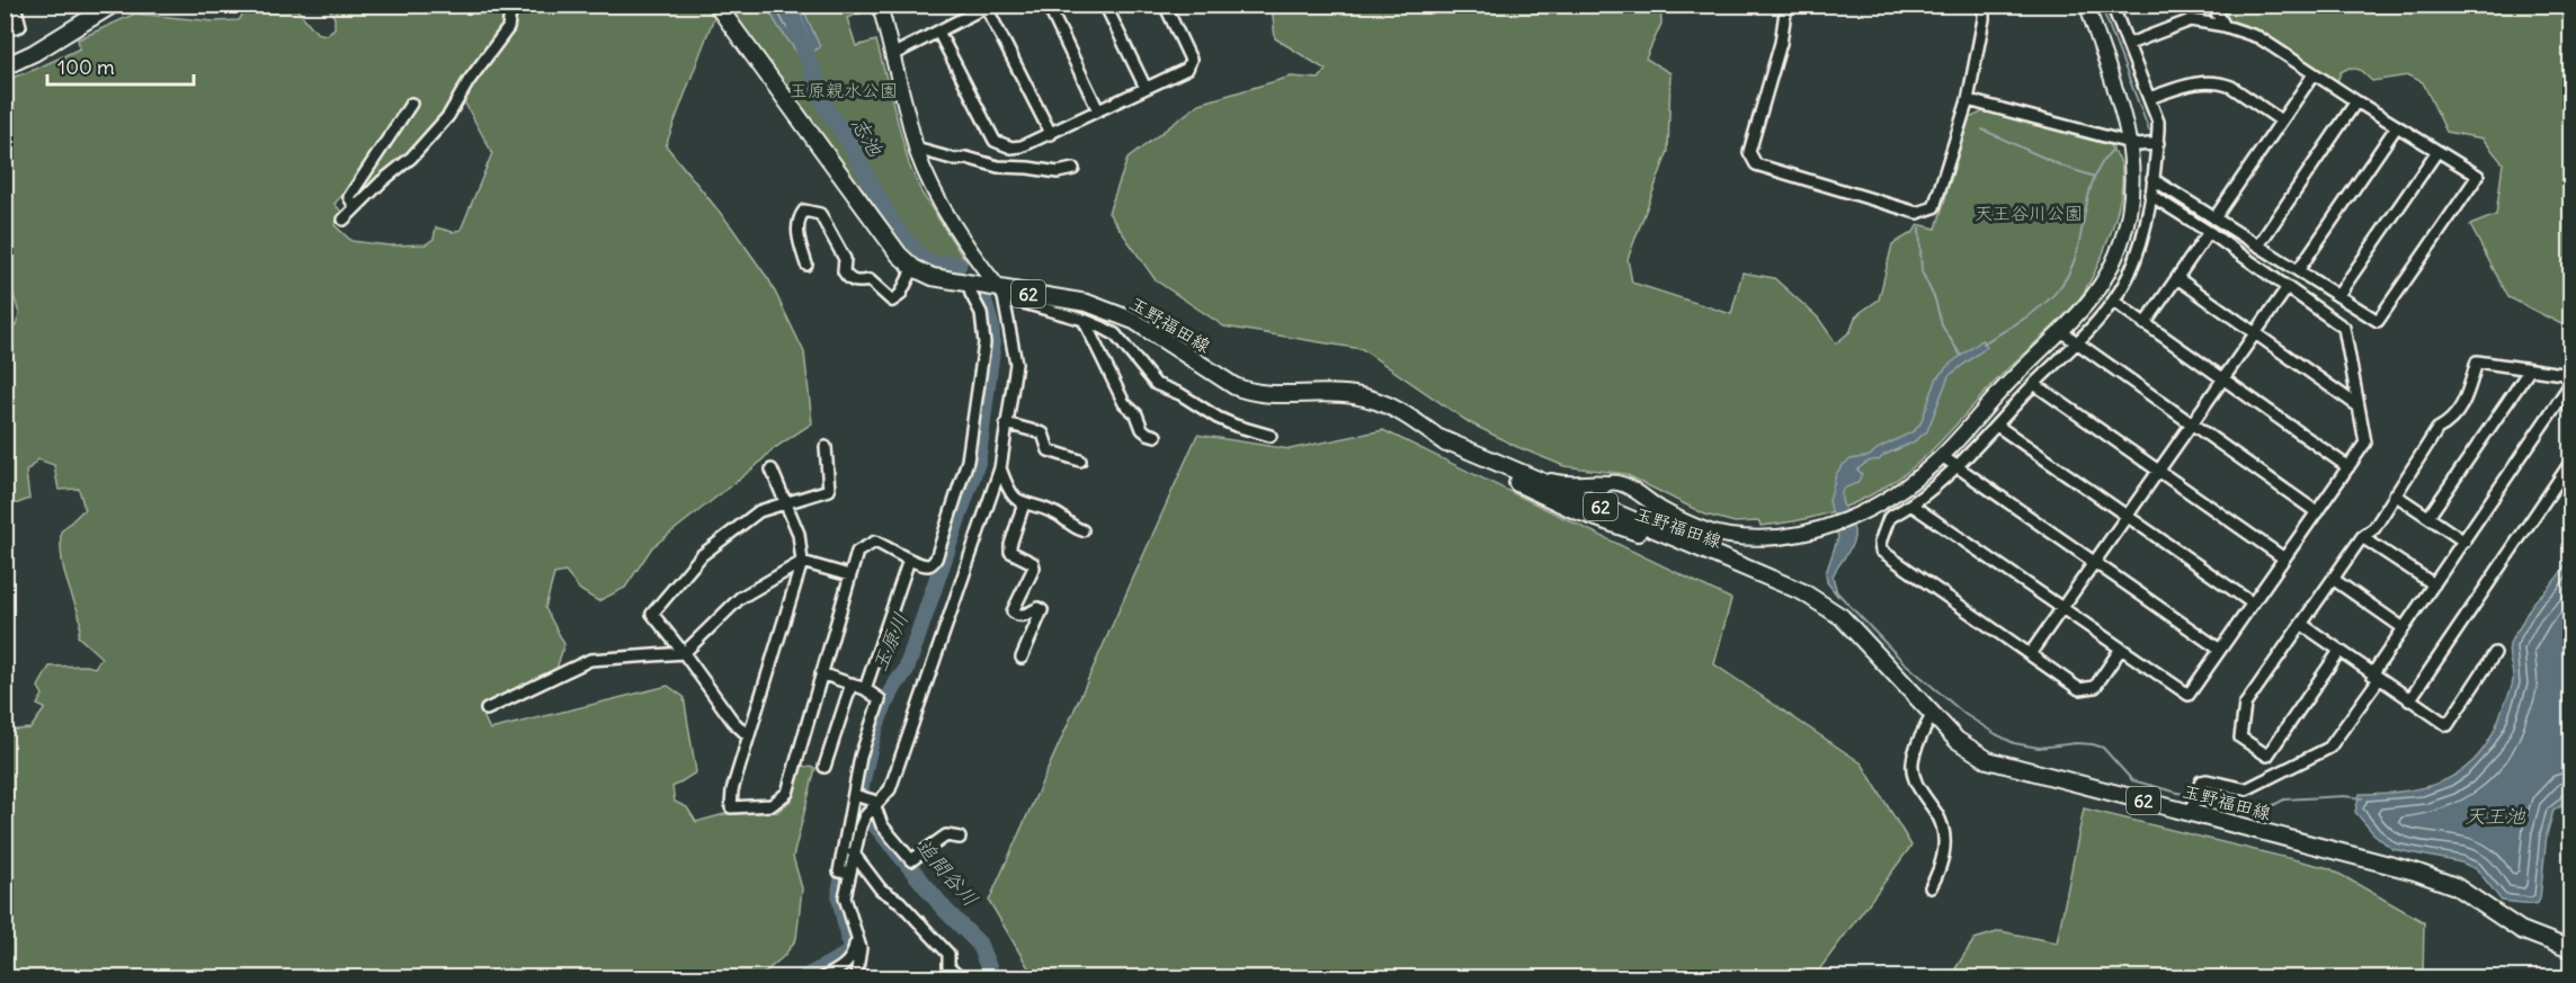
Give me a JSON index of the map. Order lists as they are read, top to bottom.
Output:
{
  "streets": {
    "main road": ["62", "玉野福田線"]
  },
  "water": [
    "志池",
    "玉原川",
    "天王池",
    "追間谷川"
  ],
  "parks": ["玉原親水公園", "天王谷川公園"],
  "scale_bar": "100 m"
}
